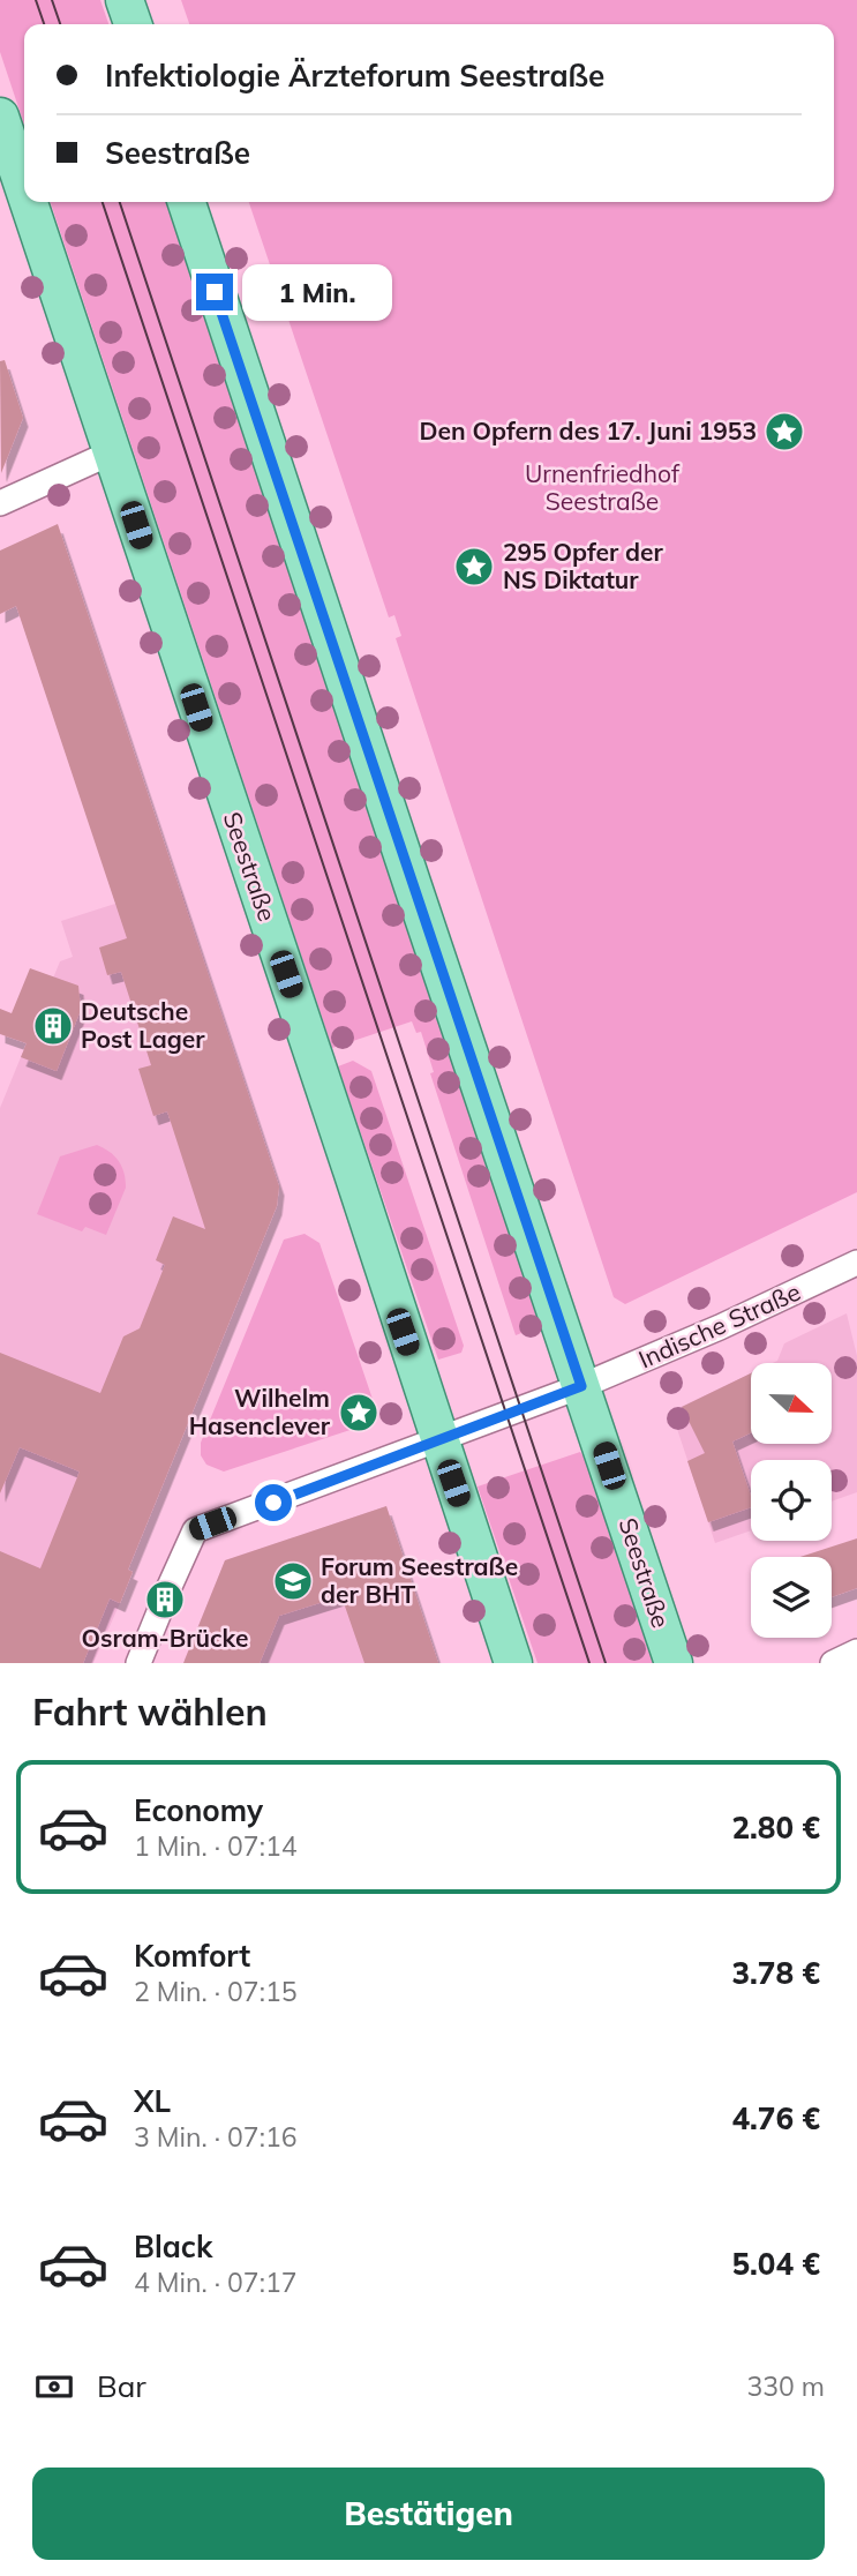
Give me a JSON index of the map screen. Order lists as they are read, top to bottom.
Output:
{
  "streets": {
    "main road": ["Seestraße"],
    "street": ["Indische Straße"]
  },
  "crossings": [
    ["Seestraße", "Indische Straße"]
  ],
  "parks": ["Urnenfriedhof Seestraße"],
  "places": {
    "place": ["Den Opfern des 17. Juni 1953", "295 Opfer der NS Diktatur", "Wilhelm Hasenclever"],
    "building": ["Deutsche Post Lager", "Osram-Brücke"],
    "school or university": ["Forum Seestraße der BHT"]
  },
  "north": "right",
  "page": {
    "banner": ["Infektiologie Ärzteforum Seestraße", "Seestraße"],
    "bubble": "1 Min.",
    "heading": "Fahrt wählen",
    "list": [
      {
        "name": "Economy",
        "note": "1 Min. · 07:14",
        "value": "2.80 €"
      },
      {
        "name": "Komfort",
        "note": "2 Min. · 07:15",
        "value": "3.78 €"
      },
      {
        "name": "XL",
        "note": "3 Min. · 07:16",
        "value": "4.76 €"
      },
      {
        "name": "Black",
        "note": "4 Min. · 07:17",
        "value": "5.04 €"
      }
    ],
    "pay": ["Bar", "330 m"],
    "buttons": "Bestätigen"
  }
}
